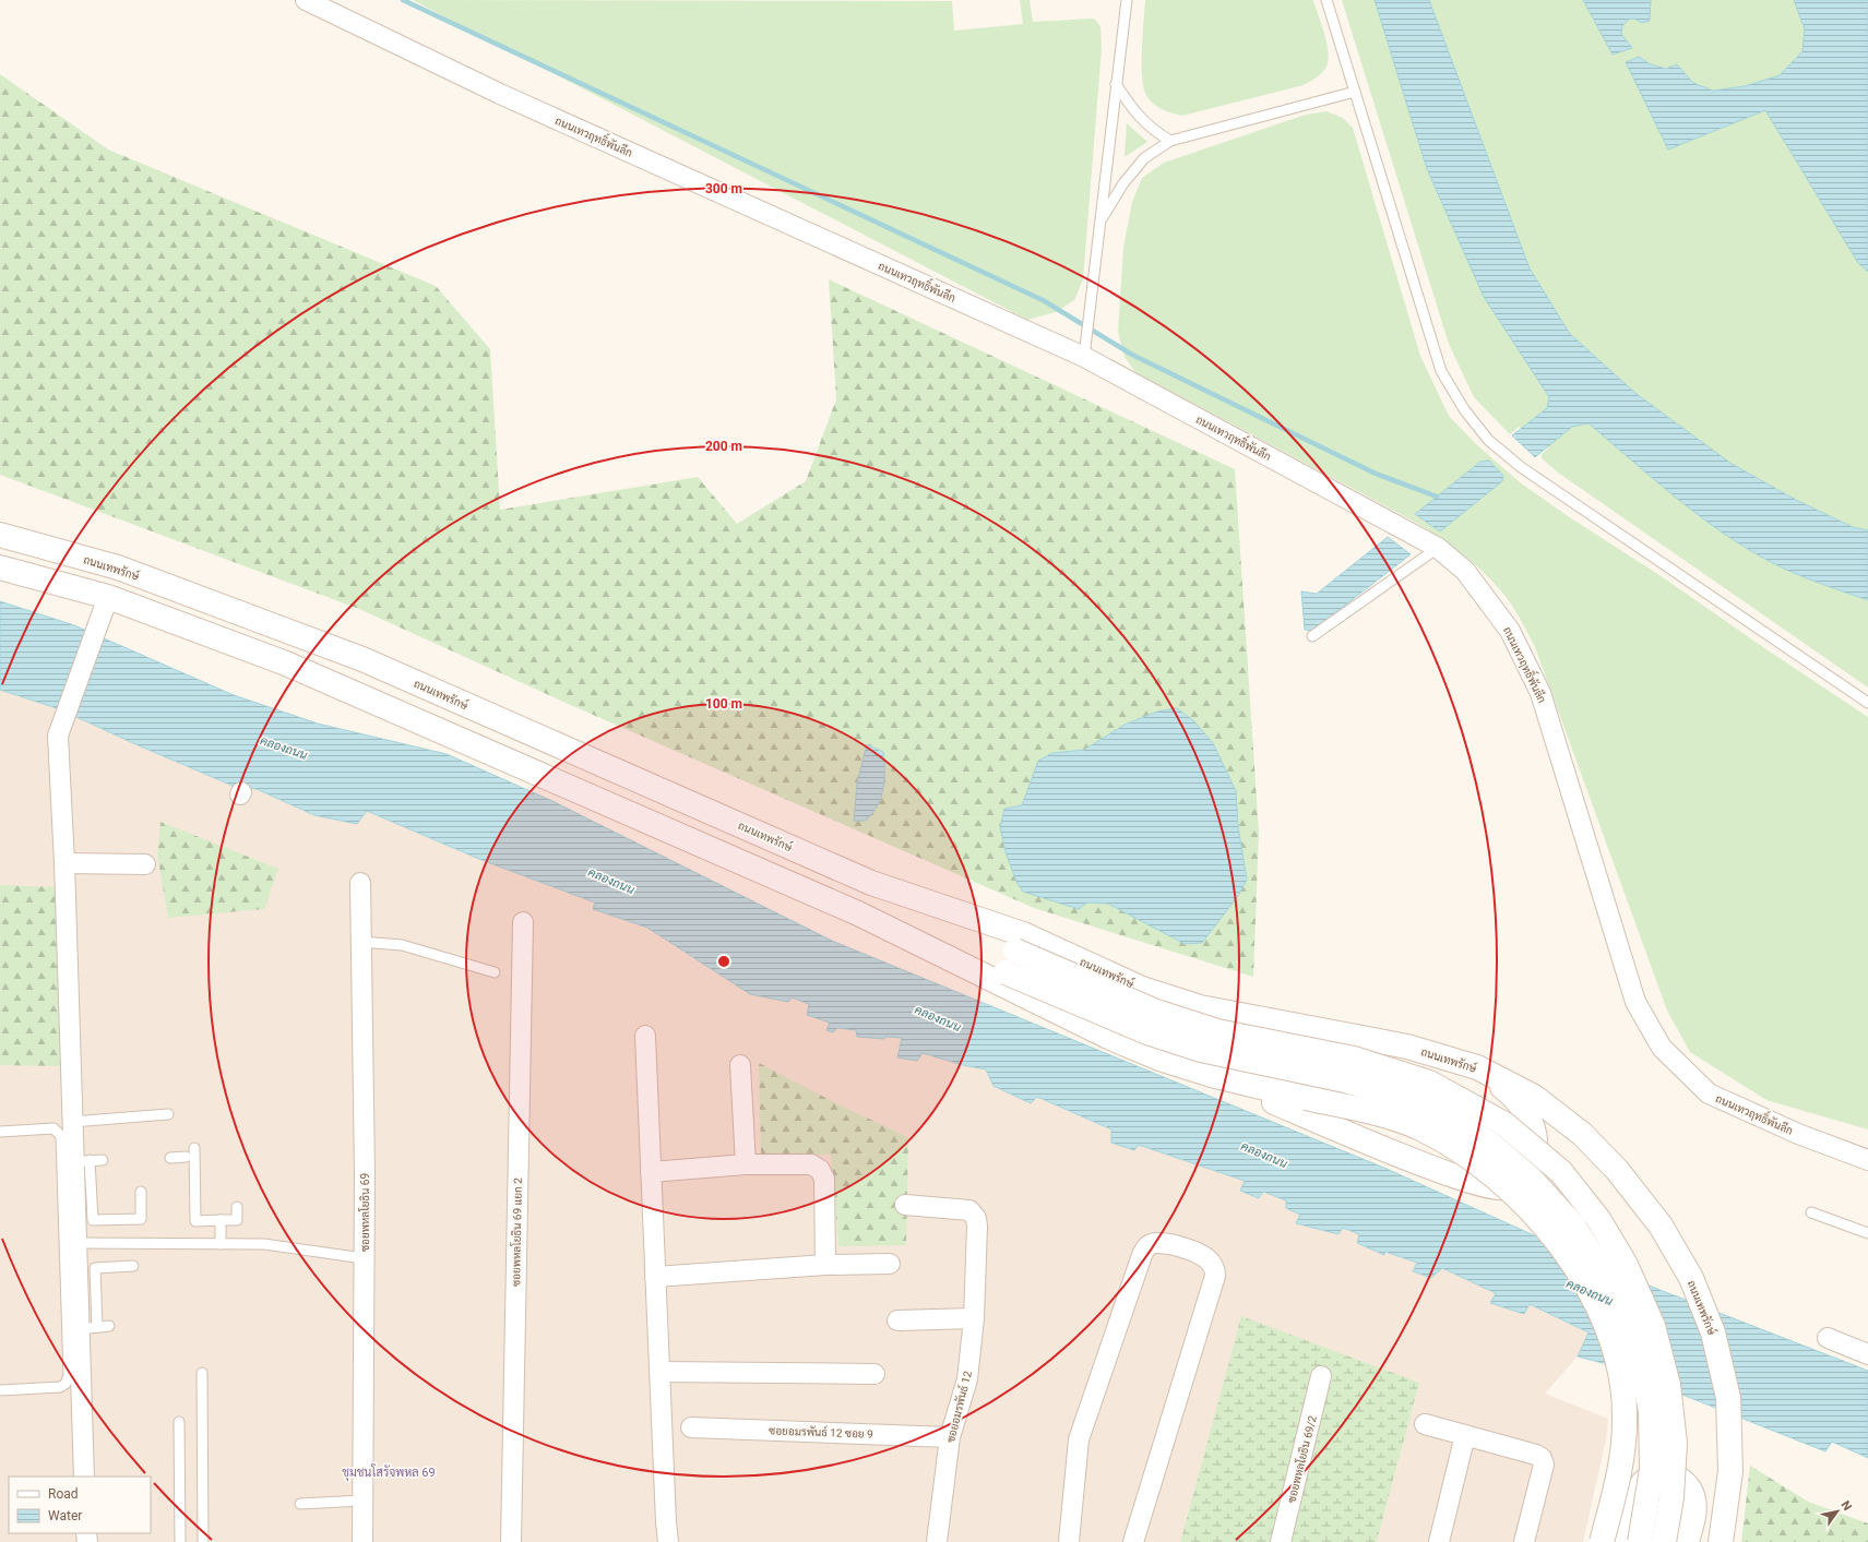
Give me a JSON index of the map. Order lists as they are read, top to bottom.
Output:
{
  "streets": {
    "main road": ["ถนนเทพรักษ์"],
    "street": [
      "ถนนเทวฤทธิ์พันลึก",
      "ซอยพหลโยธิน 69",
      "ซอยพหลโยธิน 69 แยก 2",
      "ซอยอมรพันธ์ 12",
      "ซอยอมรพันธ์ 12 ซอย 9",
      "ซอยพหลโยธิน 69/2"
    ]
  },
  "crossings": [
    ["ซอยอมรพันธ์ 12", "ซอยอมรพันธ์ 12 ซอย 9"]
  ],
  "districts": ["ชุมชนโสรัจพหล 69"],
  "water": ["คลองถนน"],
  "legend": ["Road", "Water"],
  "north": "top right",
  "rings": ["300 m", "200 m", "100 m"]
}
